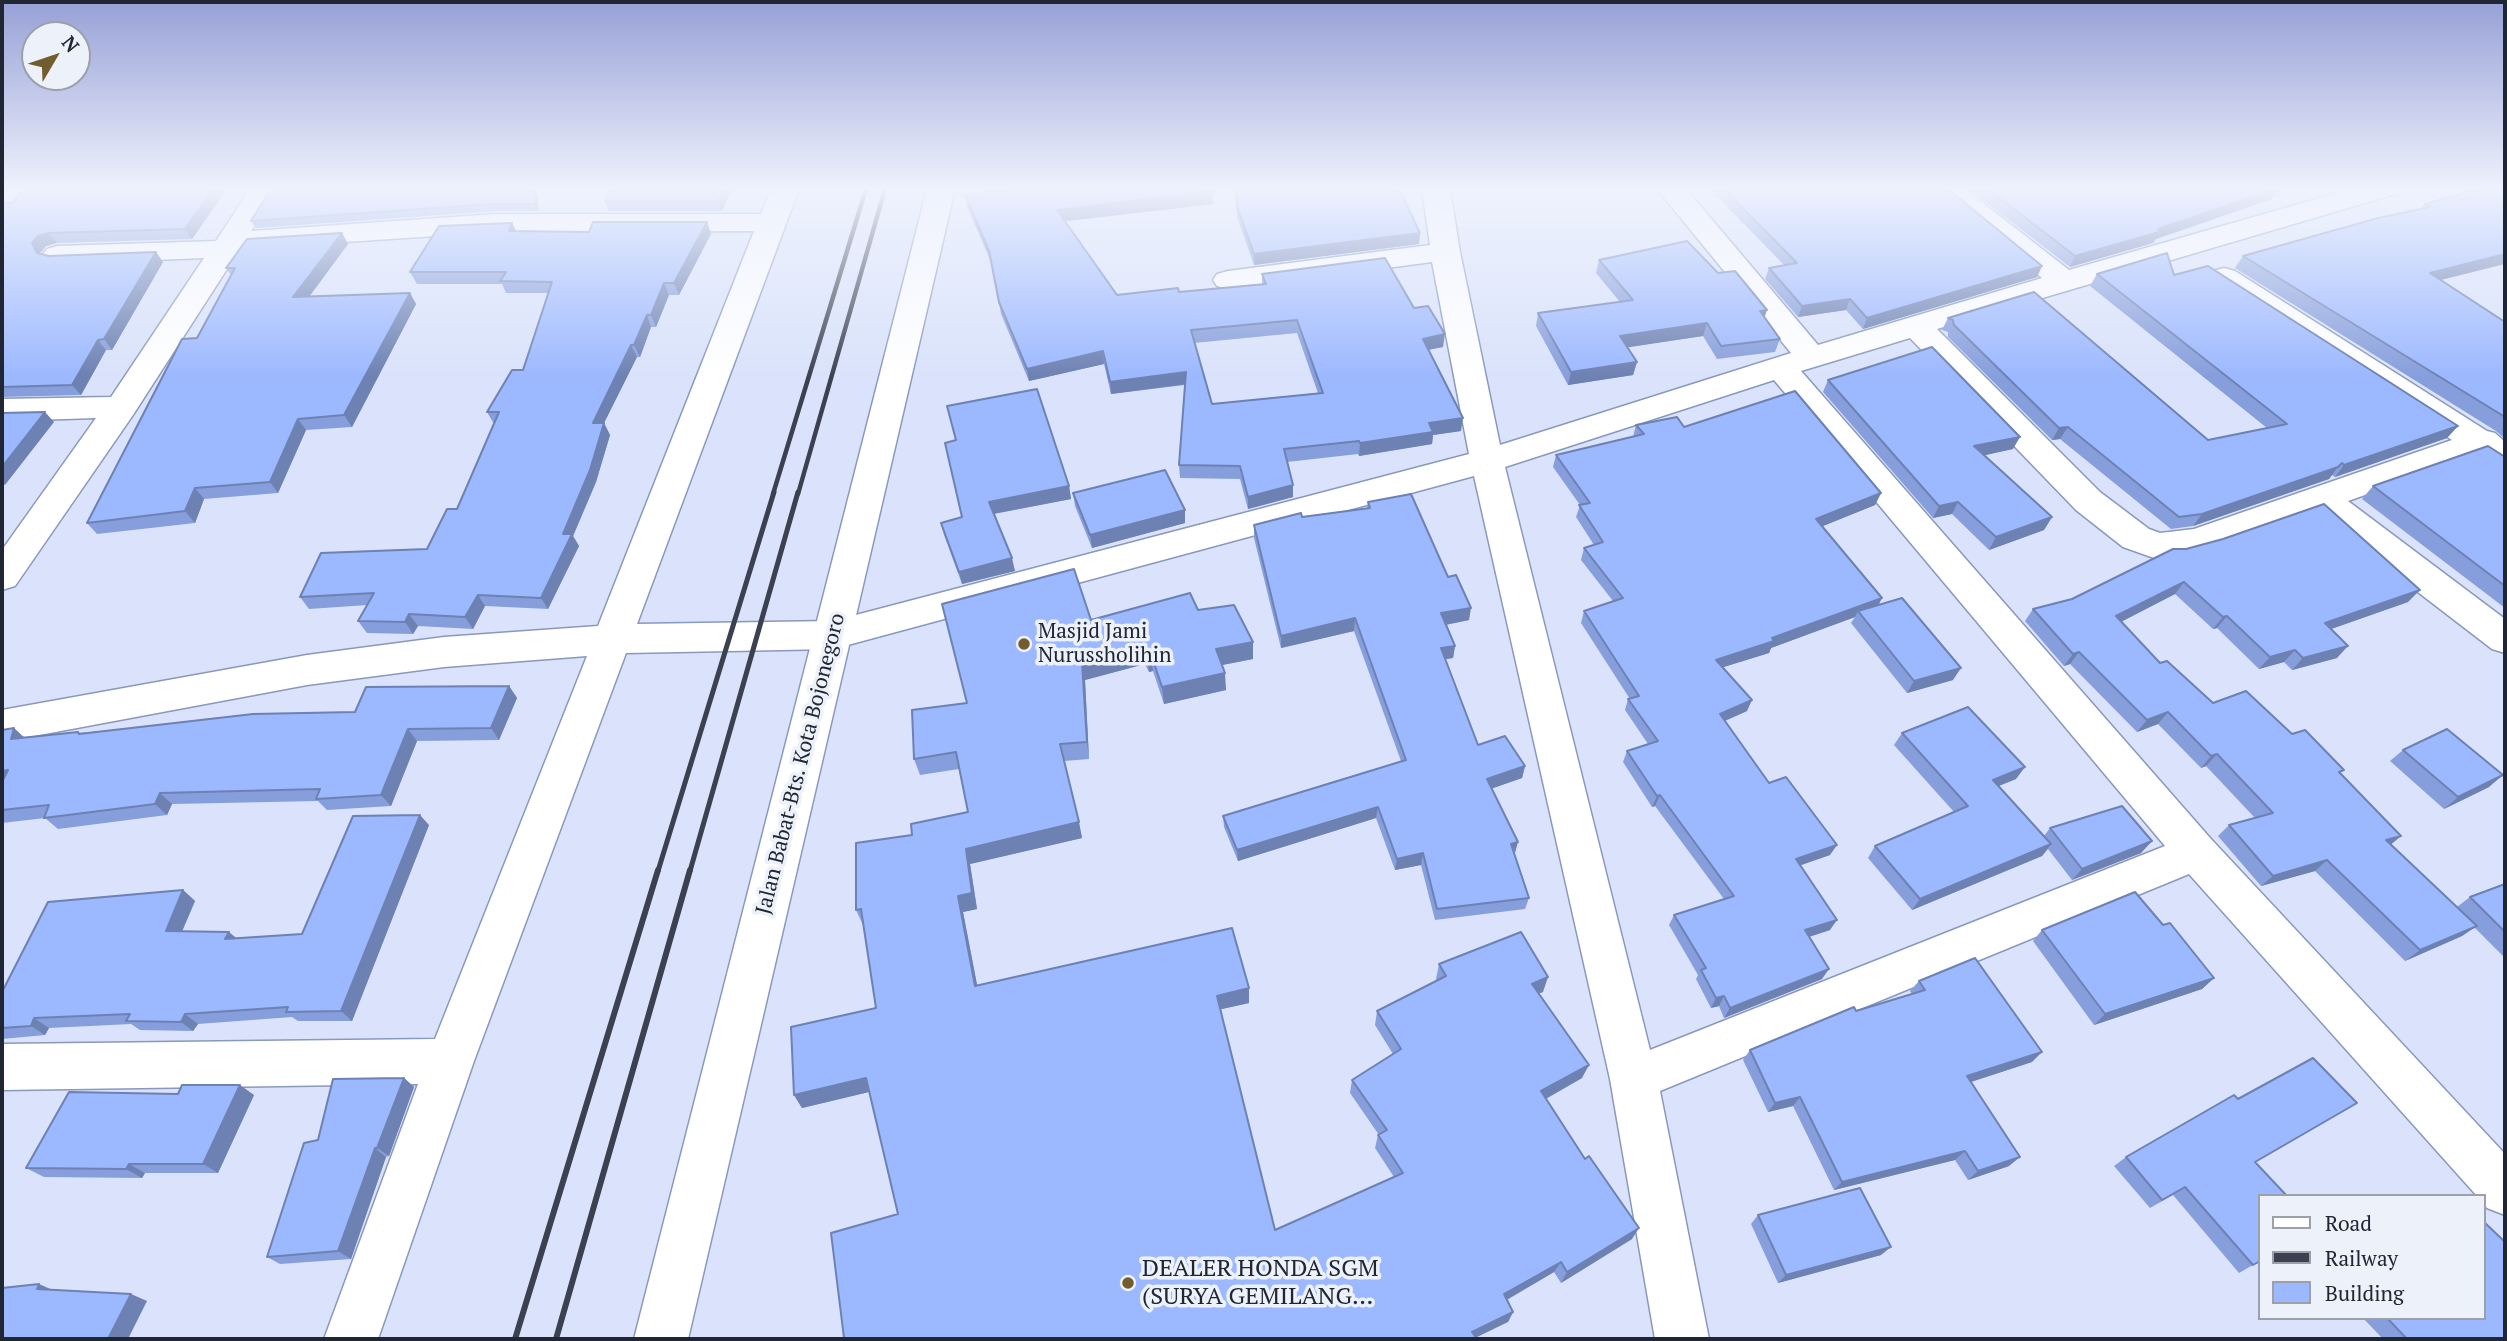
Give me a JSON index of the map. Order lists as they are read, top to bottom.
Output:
{
  "streets": {
    "main road": ["Jalan Babat-Bts. Kota Bojonegoro"]
  },
  "places": ["Masjid Jami Nurussholihin", "DEALER HONDA SGM (SURYA GEMILANG…"],
  "legend": ["Road", "Railway", "Building"],
  "north": "top right"
}
